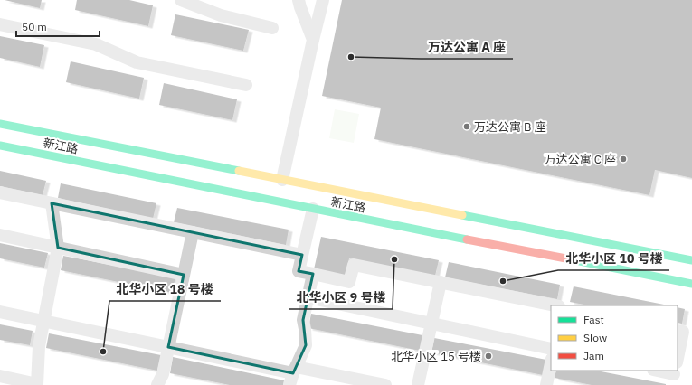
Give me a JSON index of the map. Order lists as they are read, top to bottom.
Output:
{
  "streets": {
    "main road": ["新江路"]
  },
  "places": [
    "万达公寓 A 座",
    "万达公寓 B 座",
    "万达公寓 C 座",
    "北华小区 9 号楼",
    "北华小区 10 号楼",
    "北华小区 18 号楼",
    "北华小区 15 号楼"
  ],
  "legend": ["Fast", "Slow", "Jam"],
  "scale_bar": "50 m"
}
